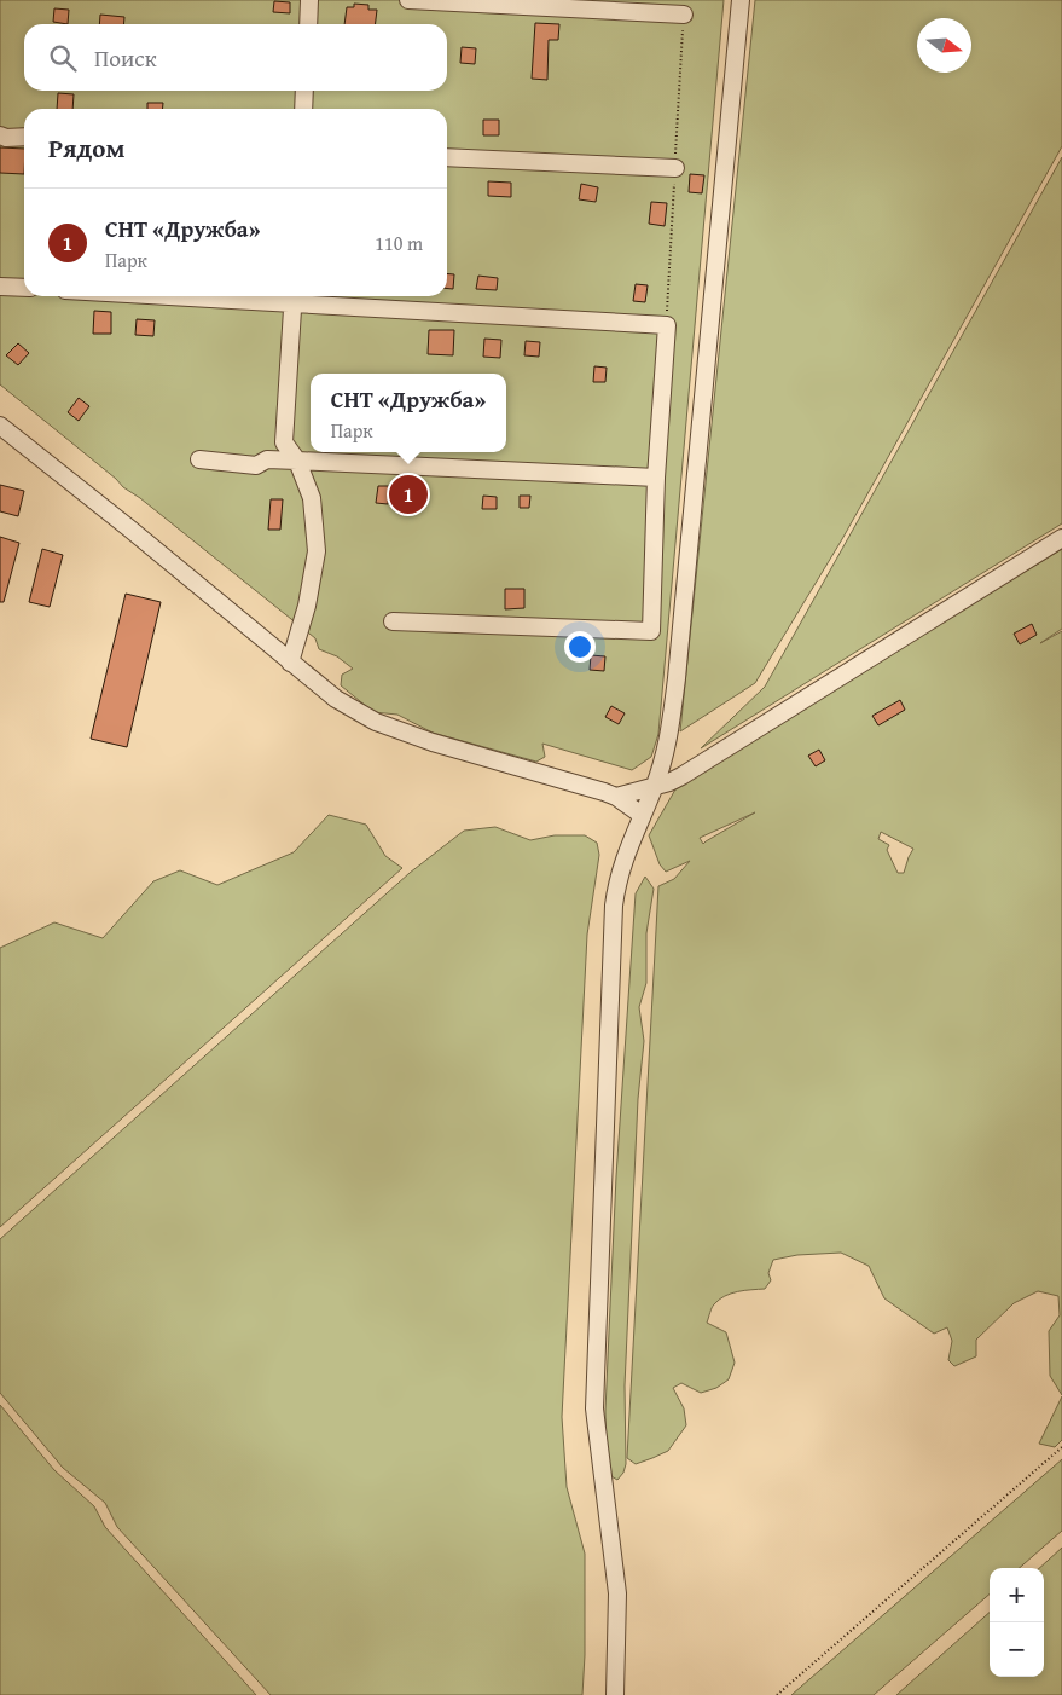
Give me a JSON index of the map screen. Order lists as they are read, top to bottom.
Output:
{
  "north": "right",
  "page": {
    "search": "Поиск",
    "heading": "Рядом",
    "list": [
      {
        "mark": "1",
        "name": "СНТ «Дружба»",
        "note": "Парк",
        "value": "110 m"
      }
    ],
    "popup": ["СНТ «Дружба»", "Парк"],
    "pins": "1",
    "map_buttons": ["+", "−"]
  }
}
